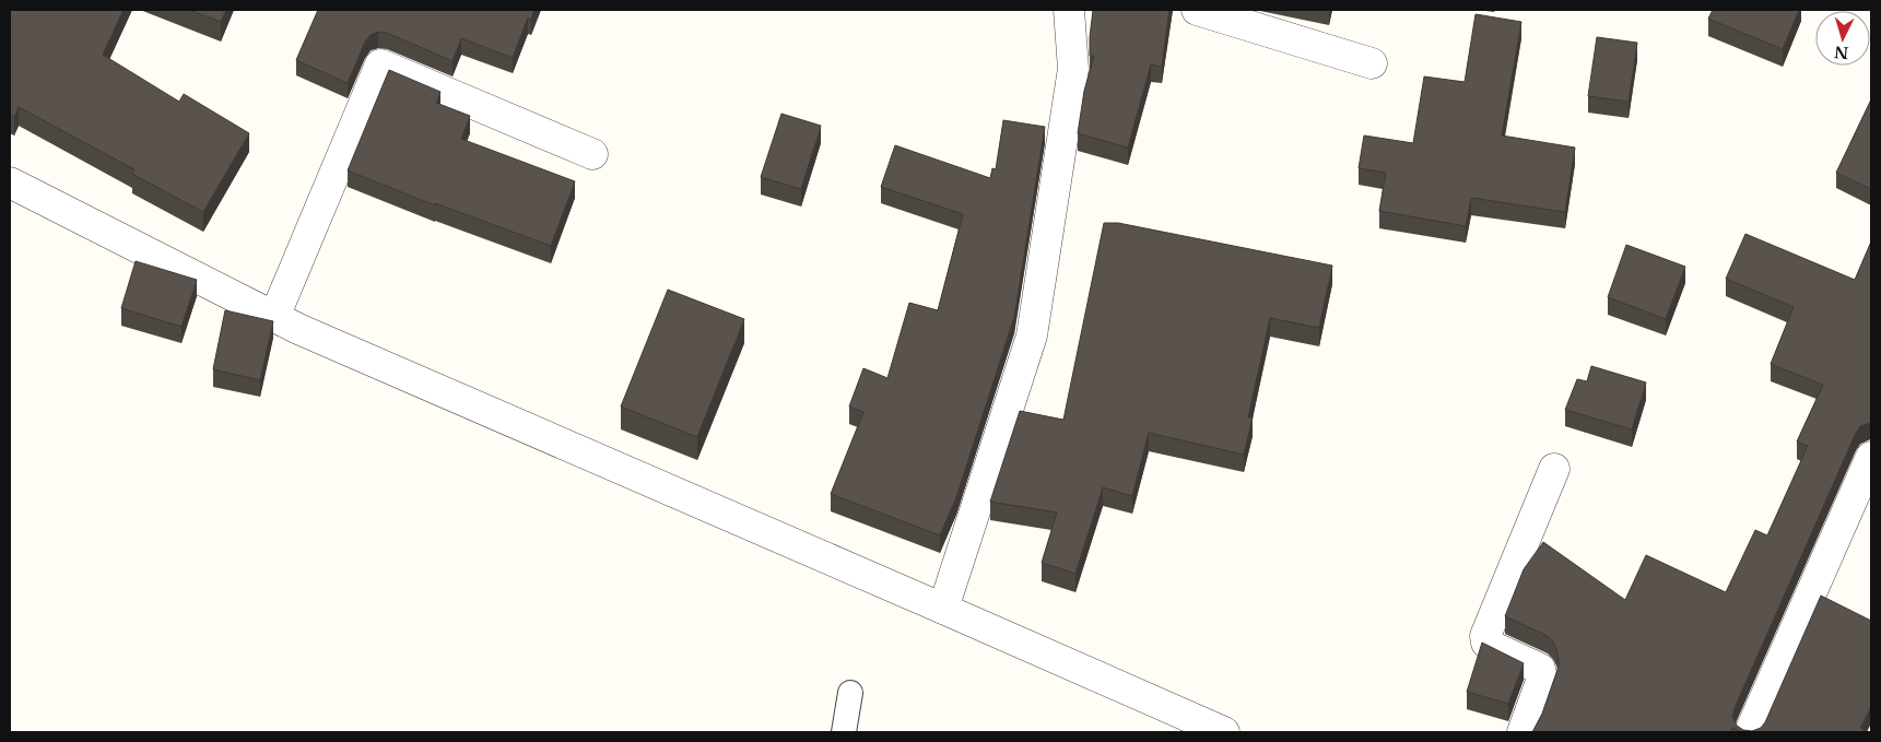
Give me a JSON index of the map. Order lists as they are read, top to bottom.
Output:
{
  "north": "bottom"
}
